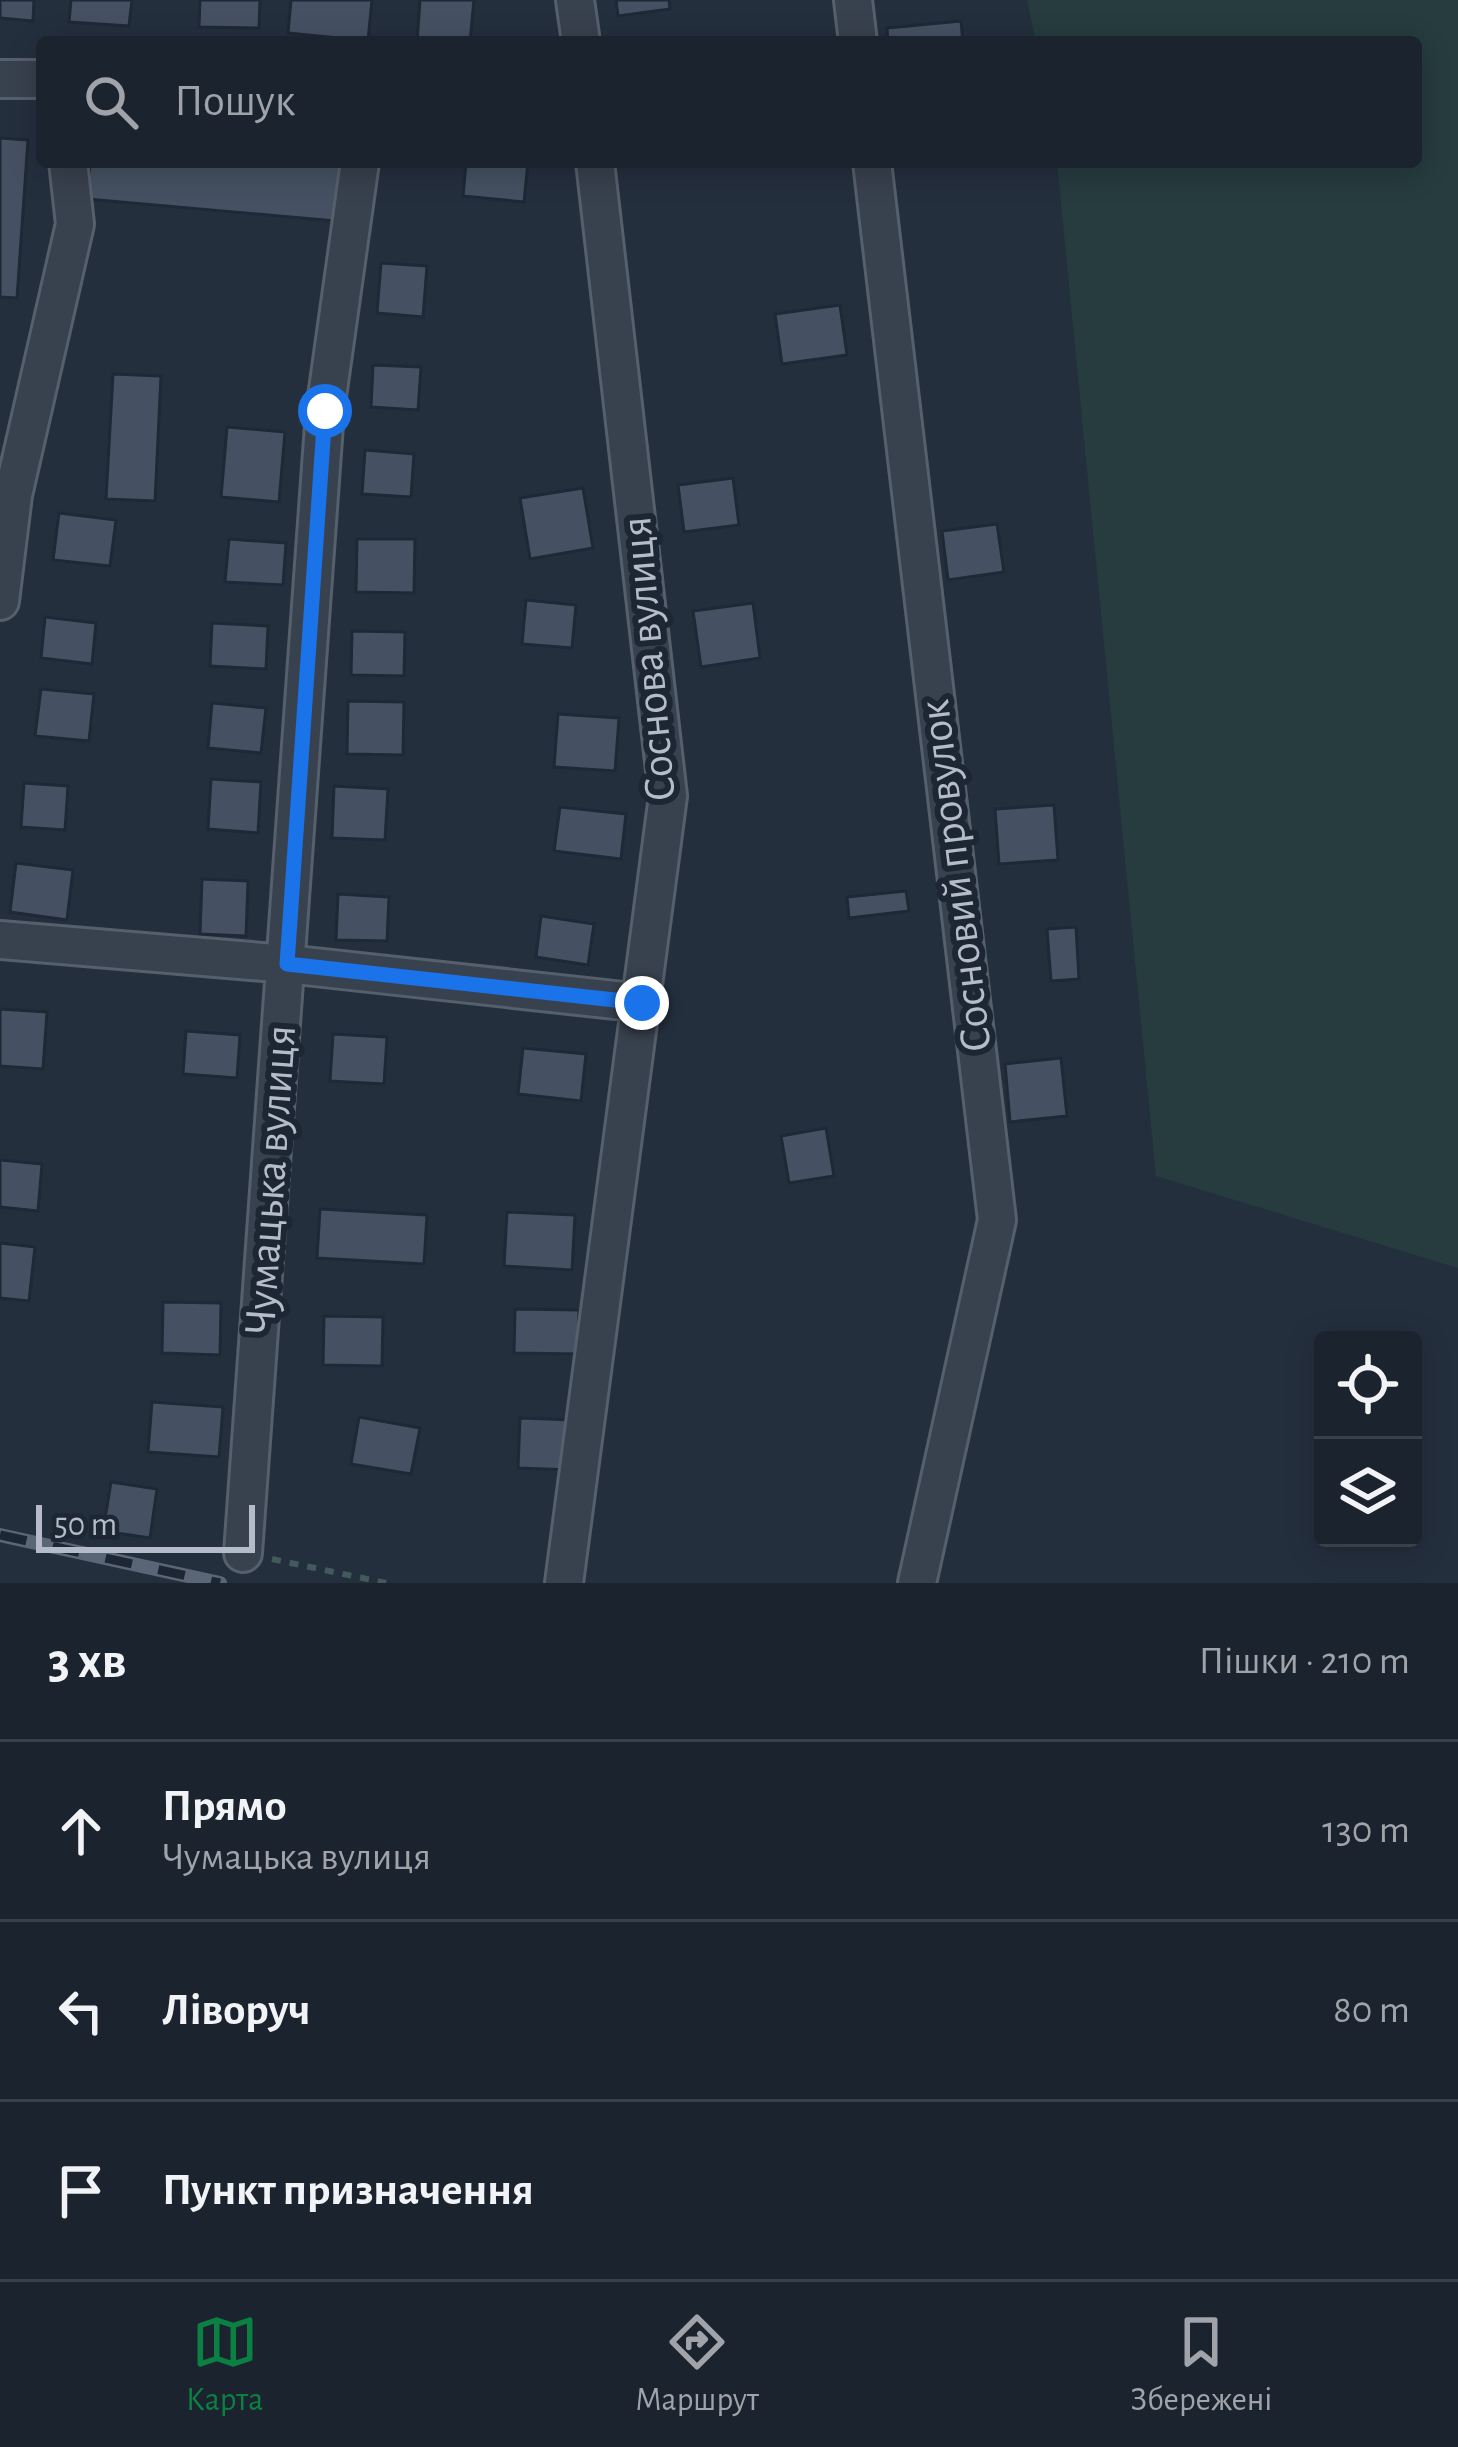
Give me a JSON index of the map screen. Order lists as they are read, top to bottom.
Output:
{
  "streets": {
    "street": ["Соснова вулиця", "Сосновий провулок", "Чумацька вулиця"]
  },
  "scale_bar": "50 m",
  "page": {
    "search": "Пошук",
    "scale": "50 m",
    "heading": ["3 хв", "Пішки · 210 m"],
    "list": [
      ["Прямо", "Чумацька вулиця", "130 m"],
      ["Ліворуч", "80 m"],
      "Пункт призначення"
    ],
    "nav": ["Карта", "Маршрут", "Збережені"]
  }
}
